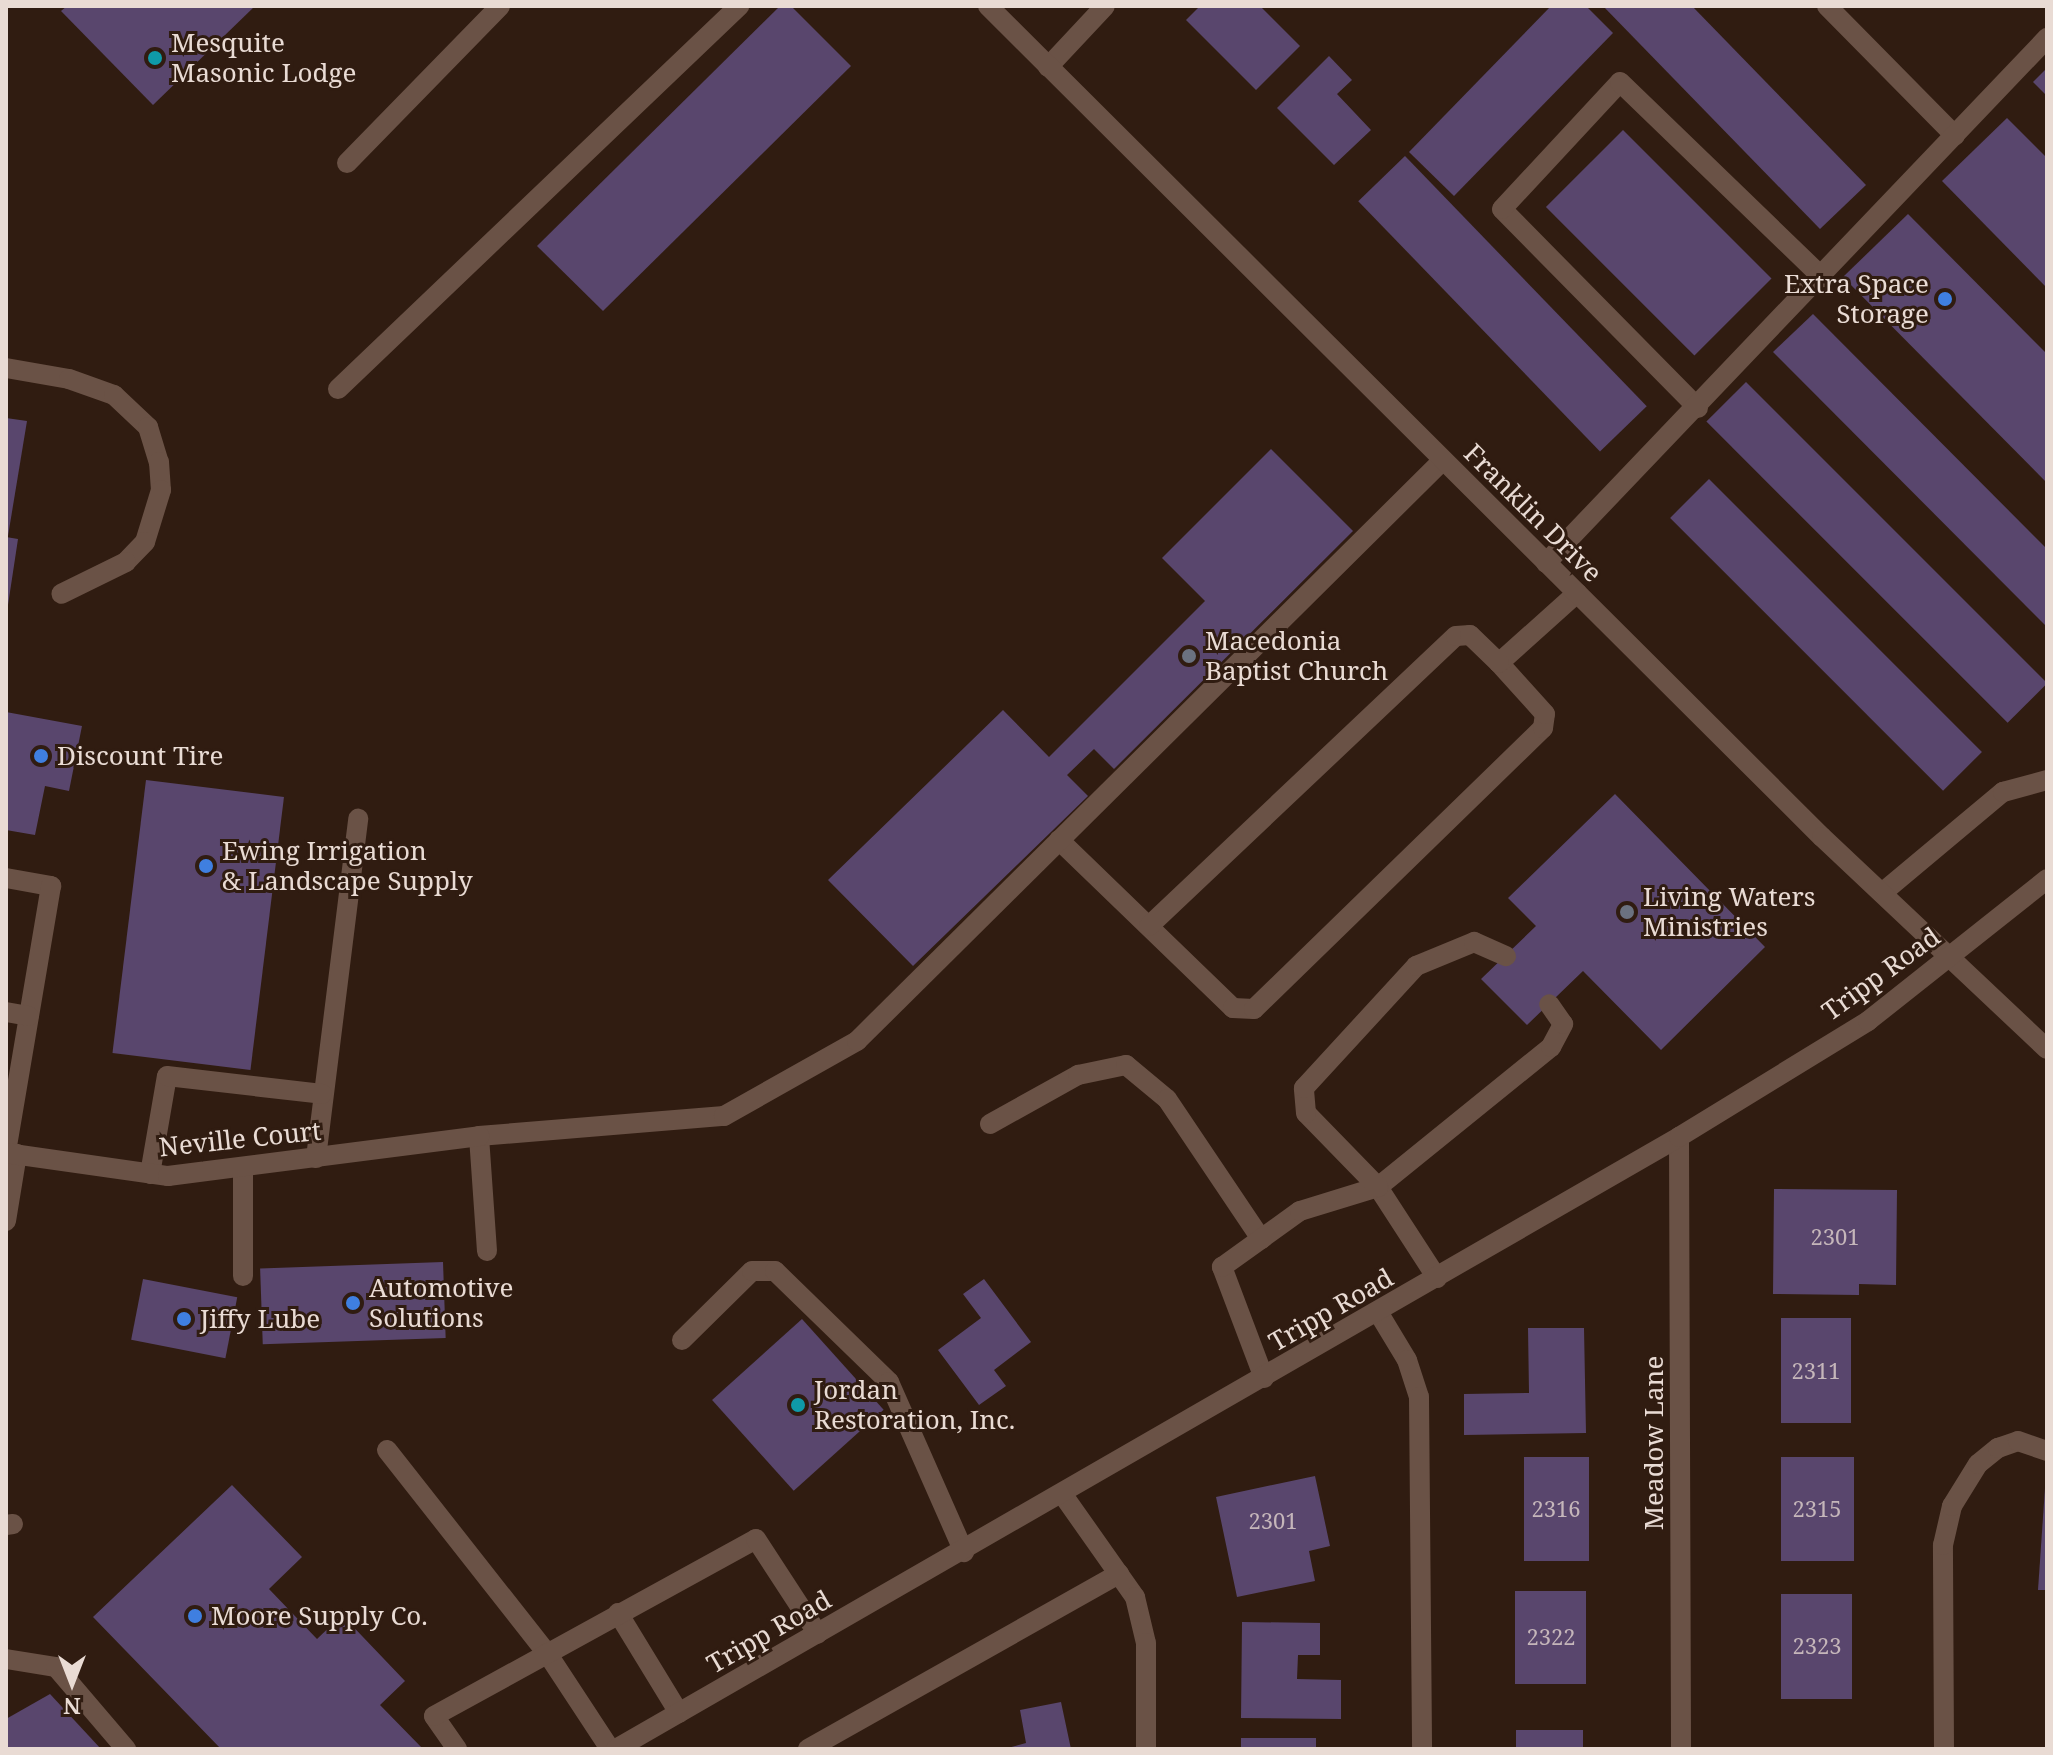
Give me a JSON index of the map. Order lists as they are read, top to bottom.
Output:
{
  "streets": {
    "street": [
      "Franklin Drive",
      "Tripp Road",
      "Neville Court",
      "Meadow Lane"
    ]
  },
  "crossings": [
    ["Franklin Drive", "Tripp Road"],
    ["Franklin Drive", "Neville Court"],
    ["Tripp Road", "Meadow Lane"]
  ],
  "places": [
    "Mesquite Masonic Lodge",
    "Extra Space Storage",
    "Macedonia Baptist Church",
    "Discount Tire",
    "Ewing Irrigation & Landscape Supply",
    "Living Waters Ministries",
    "Automotive Solutions",
    "Jiffy Lube",
    "Jordan Restoration, Inc.",
    "Moore Supply Co."
  ],
  "house_numbers": [
    "2301",
    "2311",
    "2316",
    "2315",
    "2301",
    "2322",
    "2323"
  ],
  "north": "bottom"
}
